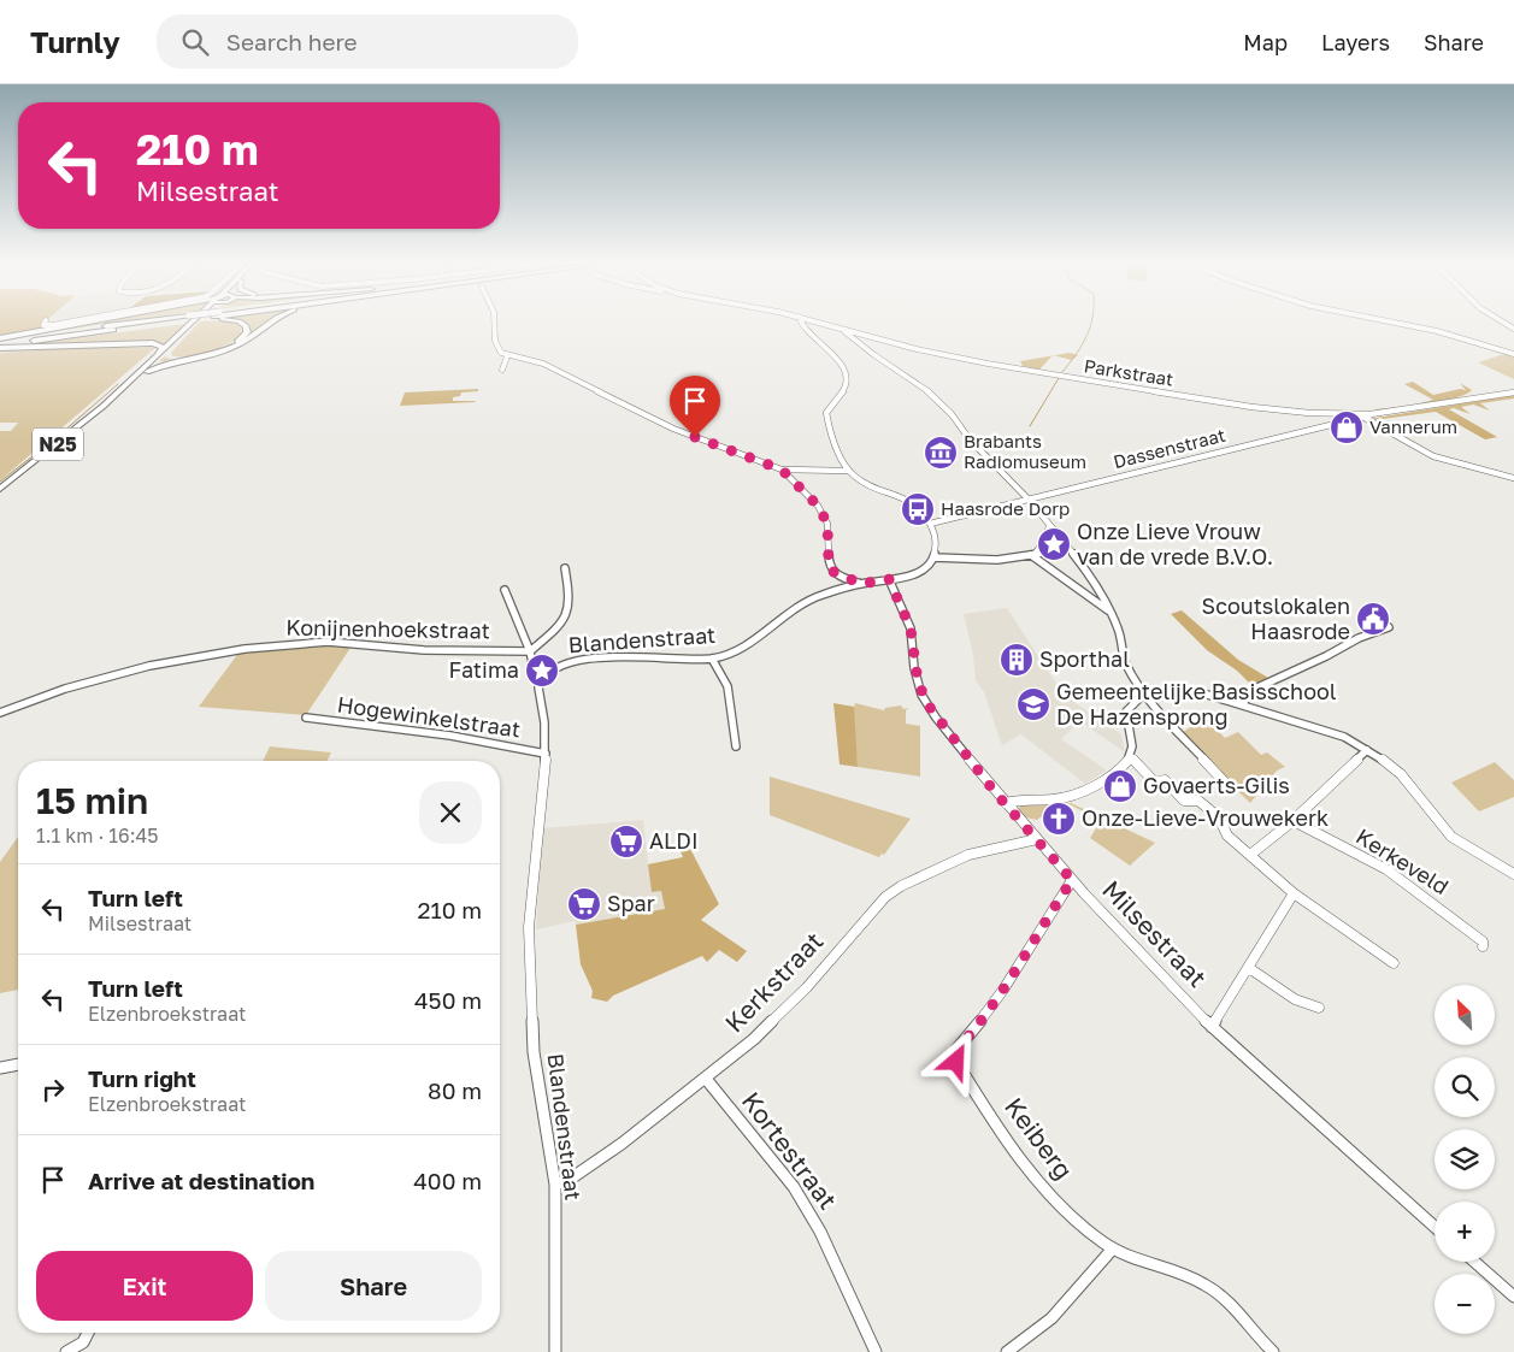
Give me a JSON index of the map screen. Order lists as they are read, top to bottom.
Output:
{
  "streets": {
    "highway": ["N25"],
    "street": [
      "Parkstraat",
      "Dassenstraat",
      "Konijnenhoekstraat",
      "Blandenstraat",
      "Hogewinkelstraat",
      "Kerkeveld",
      "Milsestraat",
      "Kerkstraat",
      "Keiberg",
      "Kortestraat"
    ]
  },
  "crossings": [
    ["Parkstraat", "Dassenstraat"],
    ["Blandenstraat", "Hogewinkelstraat"],
    ["Blandenstraat", "Milsestraat"],
    ["Blandenstraat", "Kerkstraat"],
    ["Milsestraat", "Kerkstraat"],
    ["Milsestraat", "Keiberg"],
    ["Kerkstraat", "Kortestraat"]
  ],
  "places": {
    "shop": ["Vannerum", "Govaerts-Gilis"],
    "museum": ["Brabants Radiomuseum"],
    "bus stop": ["Haasrode Dorp"],
    "place": ["Onze Lieve Vrouw van de vrede B.V.O.", "Fatima"],
    "public building": ["Scoutslokalen Haasrode"],
    "building": ["Sporthal"],
    "school or university": ["Gemeentelijke Basisschool De Hazensprong"],
    "church": ["Onze-Lieve-Vrouwekerk"],
    "supermarket": ["ALDI", "Spar"]
  },
  "north": "top left",
  "page": {
    "header": "Turnly",
    "search": "Search here",
    "nav": ["Map", "Layers", "Share"],
    "turn": ["210 m", "Milsestraat"],
    "heading": ["15 min", "1.1 km · 16:45"],
    "list": [
      {
        "name": "Turn left",
        "note": "Milsestraat",
        "value": "210 m"
      },
      {
        "name": "Turn left",
        "note": "Elzenbroekstraat",
        "value": "450 m"
      },
      {
        "name": "Turn right",
        "note": "Elzenbroekstraat",
        "value": "80 m"
      },
      {
        "name": "Arrive at destination",
        "value": "400 m"
      }
    ],
    "map_buttons": ["+", "−"],
    "buttons": ["Exit", "Share"]
  }
}
